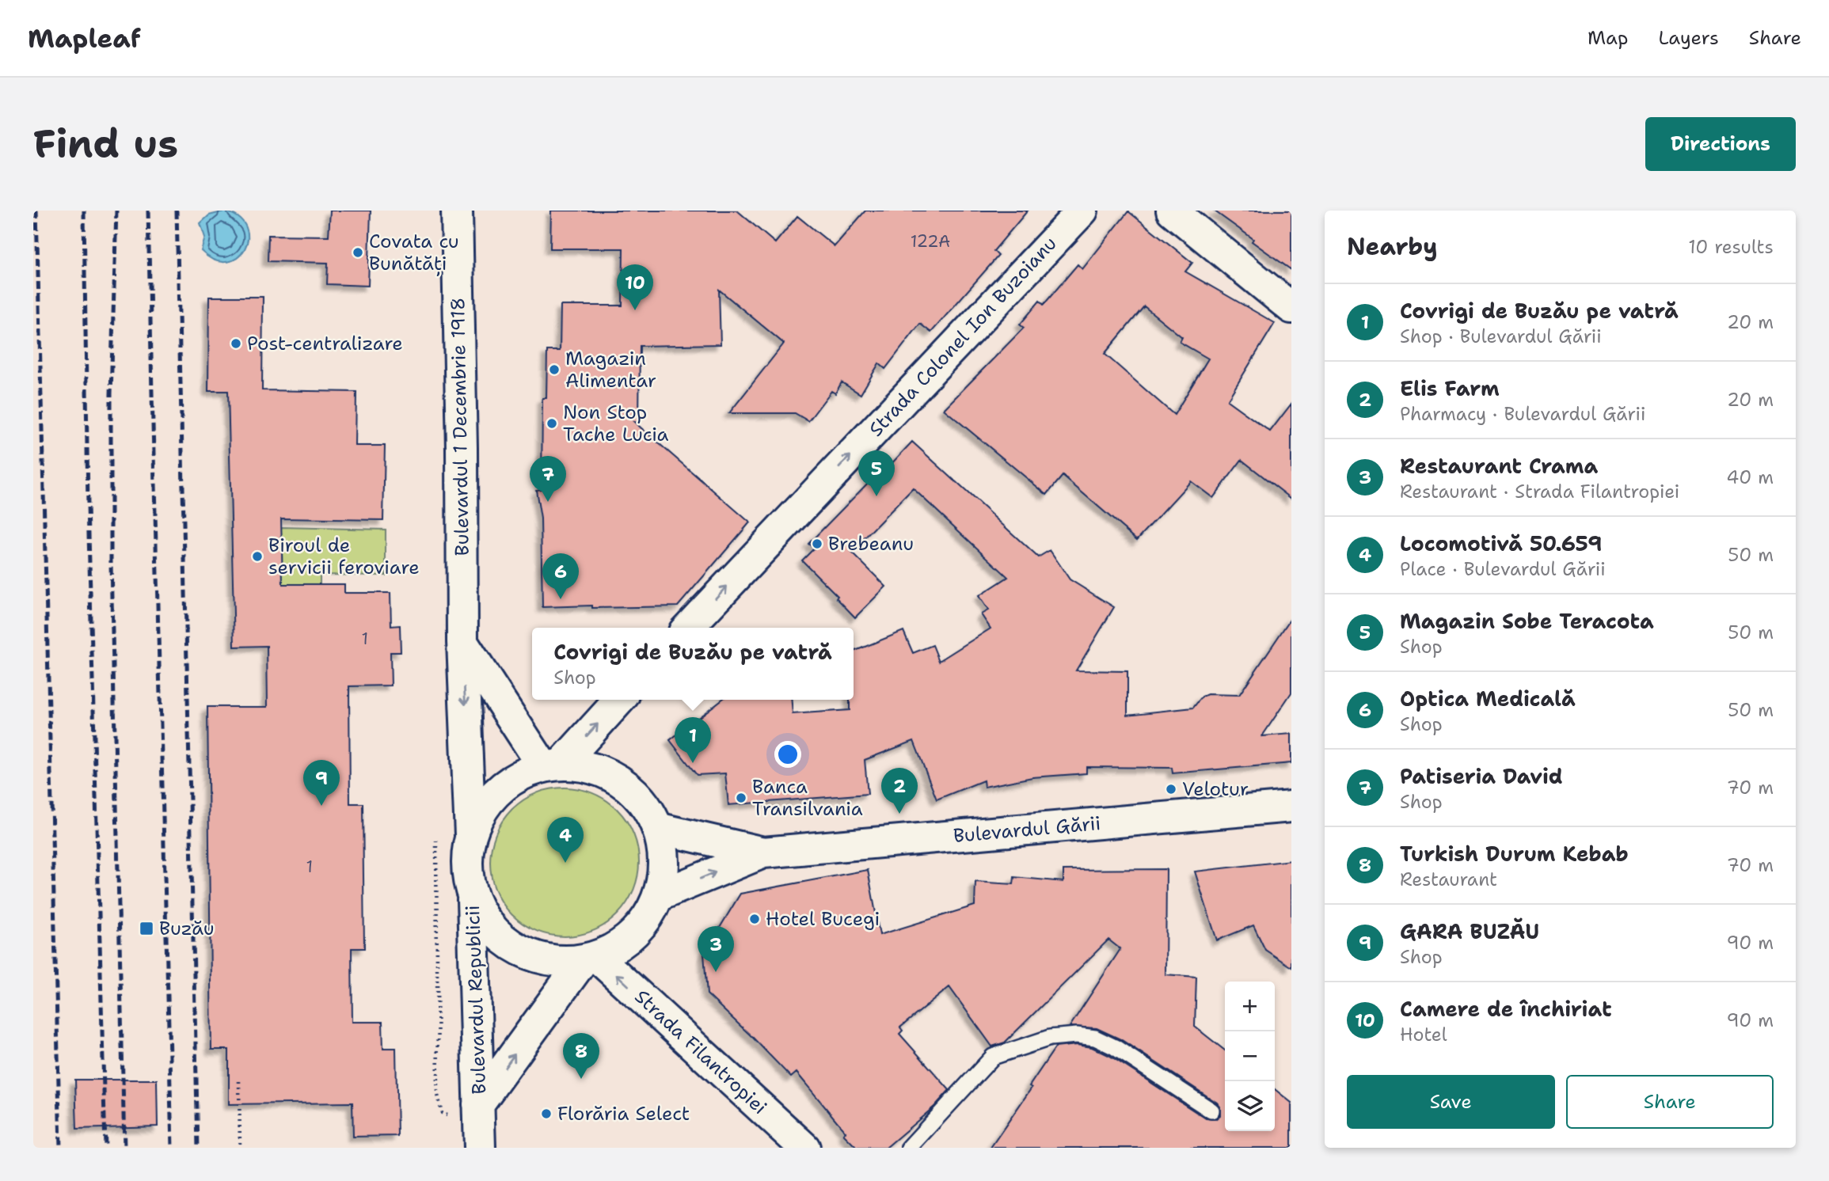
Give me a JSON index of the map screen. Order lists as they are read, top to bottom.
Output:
{
  "streets": {
    "street": [
      "Strada Colonel Ion Buzoianu",
      "Bulevardul 1 Decembrie 1918",
      "Bulevardul Gării",
      "Bulevardul Republicii",
      "Strada Filantropiei"
    ]
  },
  "crossings": [
    ["Bulevardul 1 Decembrie 1918", "Bulevardul Gării"],
    ["Bulevardul 1 Decembrie 1918", "Bulevardul Republicii"],
    ["Bulevardul 1 Decembrie 1918", "Strada Filantropiei"],
    ["Bulevardul Gării", "Bulevardul Republicii"],
    ["Bulevardul Gării", "Strada Filantropiei"],
    ["Bulevardul Republicii", "Strada Filantropiei"]
  ],
  "one_way": ["Strada Colonel Ion Buzoianu", "Bulevardul Republicii", "Strada Filantropiei"],
  "places": {
    "other": [
      "Covata cu Bunătăți",
      "Post-centralizare",
      "Magazin Alimentar",
      "Non Stop Tache Lucia",
      "Brebeanu",
      "Biroul de servicii feroviare",
      "Velotur",
      "Banca Transilvania",
      "Hotel Bucegi",
      "Florăria Select"
    ],
    "transit": ["Buzău"]
  },
  "house_numbers": ["122A", "1", "1"],
  "page": {
    "header": "Mapleaf",
    "nav": ["Map", "Layers", "Share"],
    "buttons": [
      "Directions",
      ["Save", "Share"]
    ],
    "title": "Find us",
    "heading": ["Nearby", "10 results"],
    "pins": [
      "10",
      "5",
      "7",
      "6",
      "1",
      "9",
      "2",
      "4",
      "3",
      "8"
    ],
    "list": [
      {
        "mark": "1",
        "name": "Covrigi de Buzău pe vatră",
        "note": "Shop · Bulevardul Gării",
        "value": "20 m"
      },
      {
        "mark": "2",
        "name": "Elis Farm",
        "note": "Pharmacy · Bulevardul Gării",
        "value": "20 m"
      },
      {
        "mark": "3",
        "name": "Restaurant Crama",
        "note": "Restaurant · Strada Filantropiei",
        "value": "40 m"
      },
      {
        "mark": "4",
        "name": "Locomotivă 50.659",
        "note": "Place · Bulevardul Gării",
        "value": "50 m"
      },
      {
        "mark": "5",
        "name": "Magazin Sobe Teracota",
        "note": "Shop",
        "value": "50 m"
      },
      {
        "mark": "6",
        "name": "Optica Medicală",
        "note": "Shop",
        "value": "50 m"
      },
      {
        "mark": "7",
        "name": "Patiseria David",
        "note": "Shop",
        "value": "70 m"
      },
      {
        "mark": "8",
        "name": "Turkish Durum Kebab",
        "note": "Restaurant",
        "value": "70 m"
      },
      {
        "mark": "9",
        "name": "GARA BUZĂU",
        "note": "Shop",
        "value": "90 m"
      },
      {
        "mark": "10",
        "name": "Camere de închiriat",
        "note": "Hotel",
        "value": "90 m"
      }
    ],
    "popup": ["Covrigi de Buzău pe vatră", "Shop"],
    "map_buttons": ["+", "−"]
  }
}
